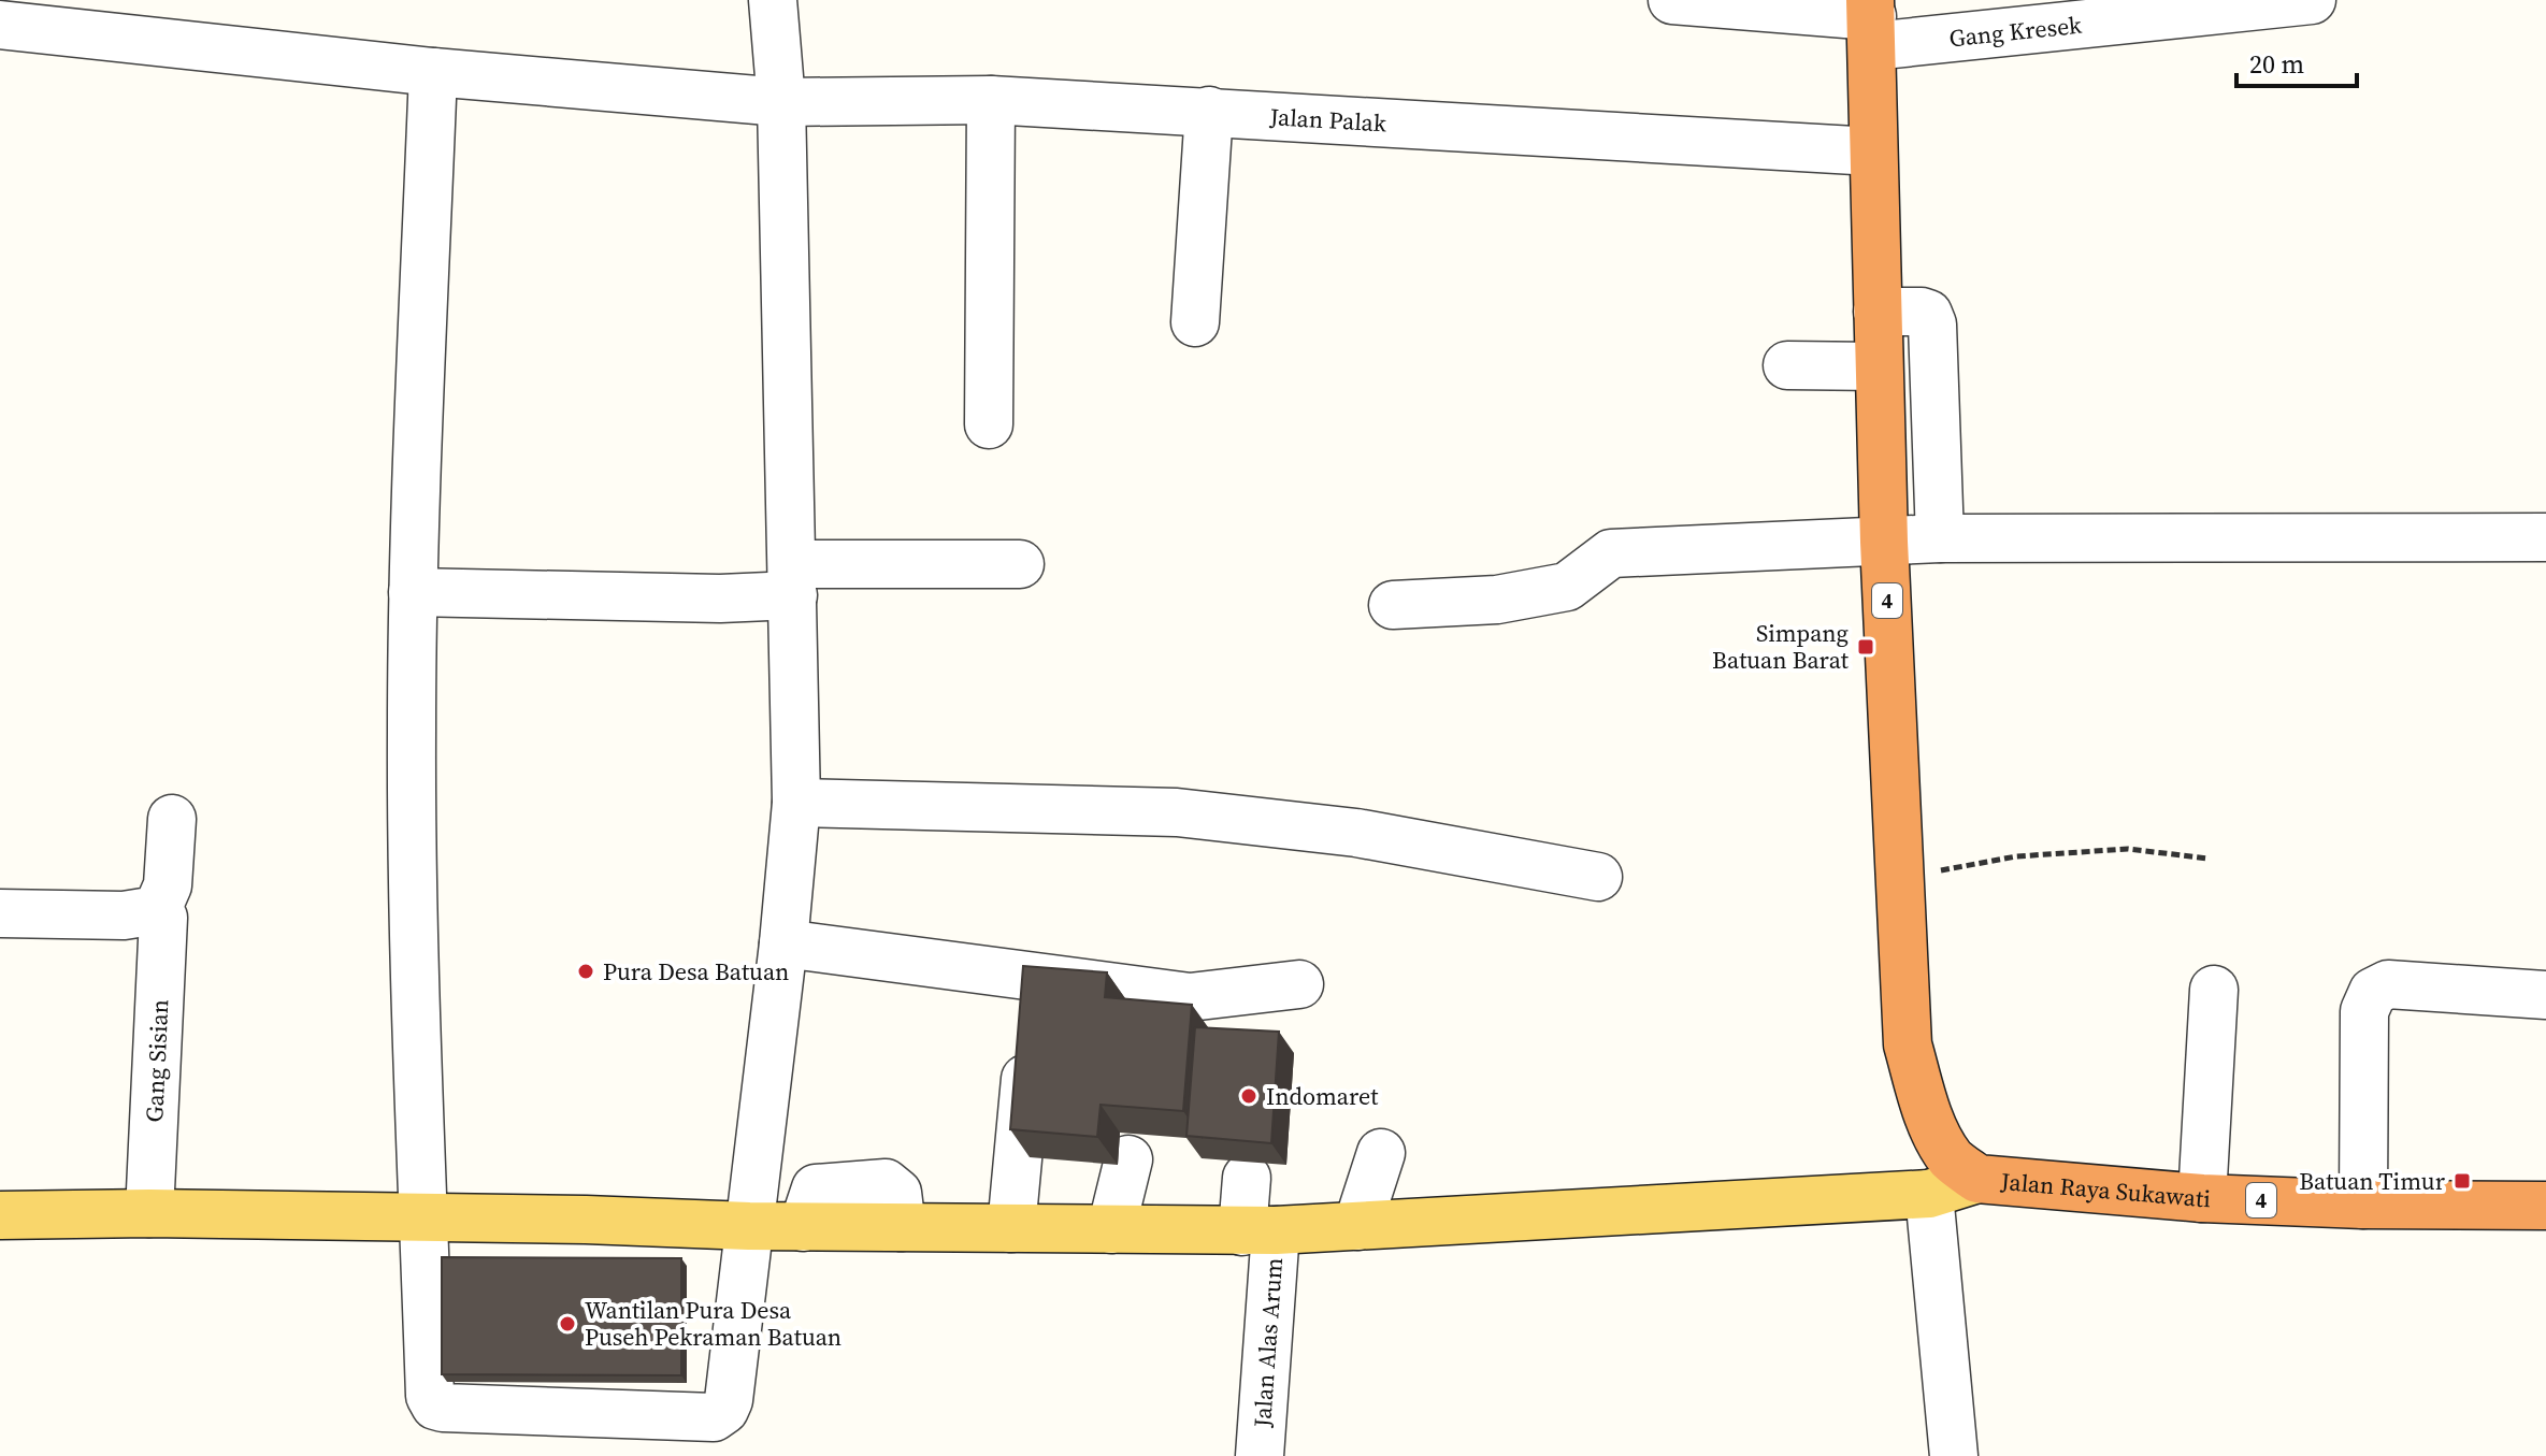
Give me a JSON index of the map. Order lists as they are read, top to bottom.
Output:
{
  "streets": {
    "highway": ["4", "Jalan Raya Sukawati"],
    "street": [
      "Gang Kresek",
      "Jalan Palak",
      "Gang Sisian",
      "Jalan Alas Arum"
    ]
  },
  "crossings": [
    ["Gang Kresek", "4"],
    ["Jalan Palak", "4"],
    ["4", "Jalan Raya Sukawati"]
  ],
  "places": {
    "transit": ["Simpang Batuan Barat", "Batuan Timur"],
    "other": ["Pura Desa Batuan", "Indomaret", "Wantilan Pura Desa Puseh Pekraman Batuan"]
  },
  "scale_bar": "20 m"
}
